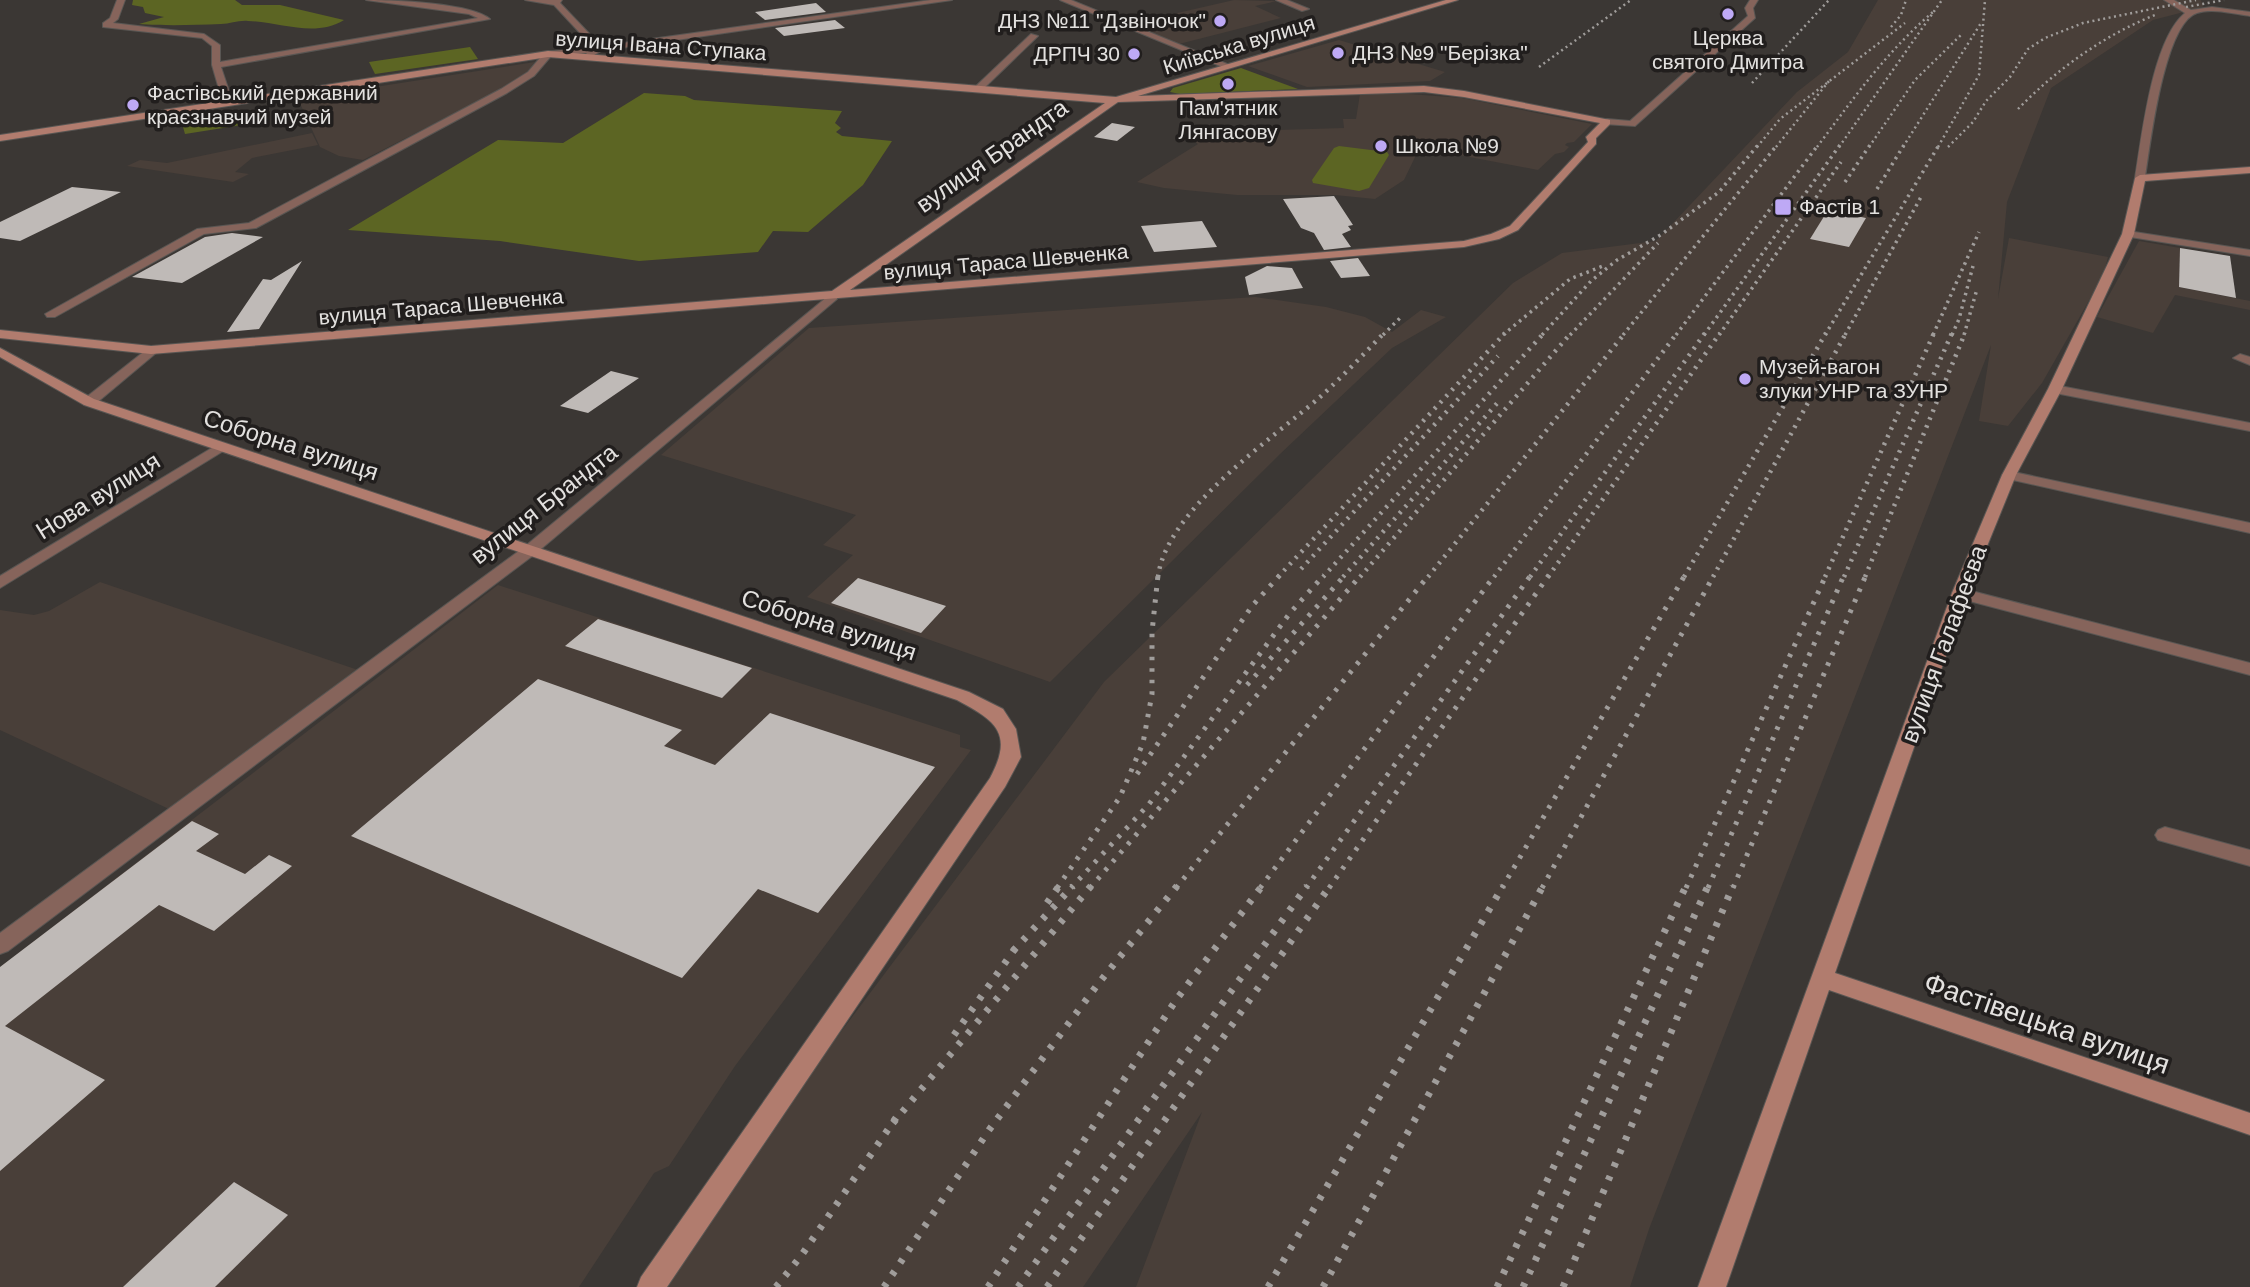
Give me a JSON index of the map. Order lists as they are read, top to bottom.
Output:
{
  "streets": {
    "street": [
      "Київська вулиця",
      "вулиця Івана Ступака",
      "вулиця Брандта",
      "вулиця Тараса Шевченка",
      "Соборна вулиця",
      "Нова вулиця",
      "вулиця Галафеєва",
      "Фастівецька вулиця"
    ]
  },
  "crossings": [
    ["Київська вулиця", "вулиця Івана Ступака"],
    ["Київська вулиця", "вулиця Брандта"],
    ["вулиця Івана Ступака", "вулиця Брандта"],
    ["вулиця Брандта", "вулиця Тараса Шевченка"],
    ["вулиця Брандта", "Соборна вулиця"],
    ["Соборна вулиця", "Нова вулиця"],
    ["вулиця Галафеєва", "Фастівецька вулиця"]
  ],
  "places": {
    "other": [
      "Церква святого Дмитра",
      "ДНЗ №11 \"Дзвіночок\"",
      "ДНЗ №9 \"Берізка\"",
      "ДРПЧ 30",
      "Пам'ятник Лянгасову",
      "Фастівський державний краєзнавчий музей",
      "Школа №9",
      "Музей-вагон злуки УНР та ЗУНР"
    ],
    "transit": ["Фастів 1"]
  }
}
